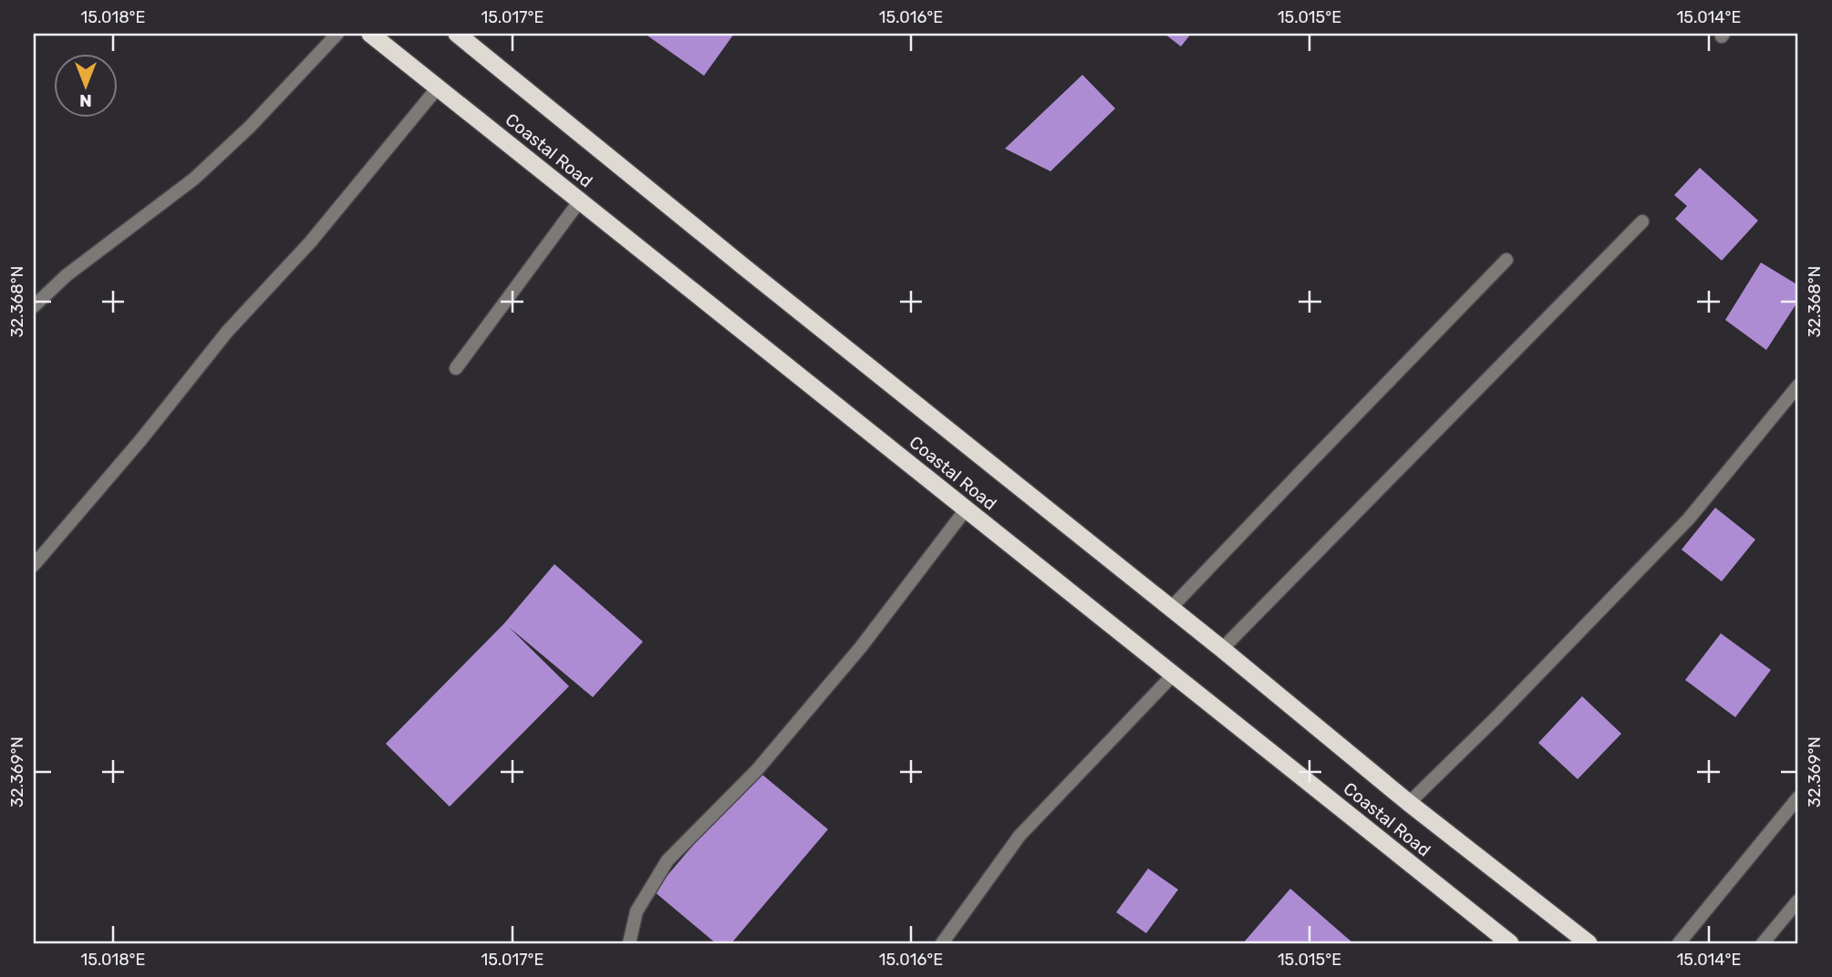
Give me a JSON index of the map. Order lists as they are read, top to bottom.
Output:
{
  "streets": {
    "highway": ["Coastal Road"]
  },
  "north": "bottom",
  "coordinates": [
    "15.018°E",
    "15.017°E",
    "15.016°E",
    "15.015°E",
    "15.014°E",
    "32.368°N",
    "32.369°N"
  ]
}
